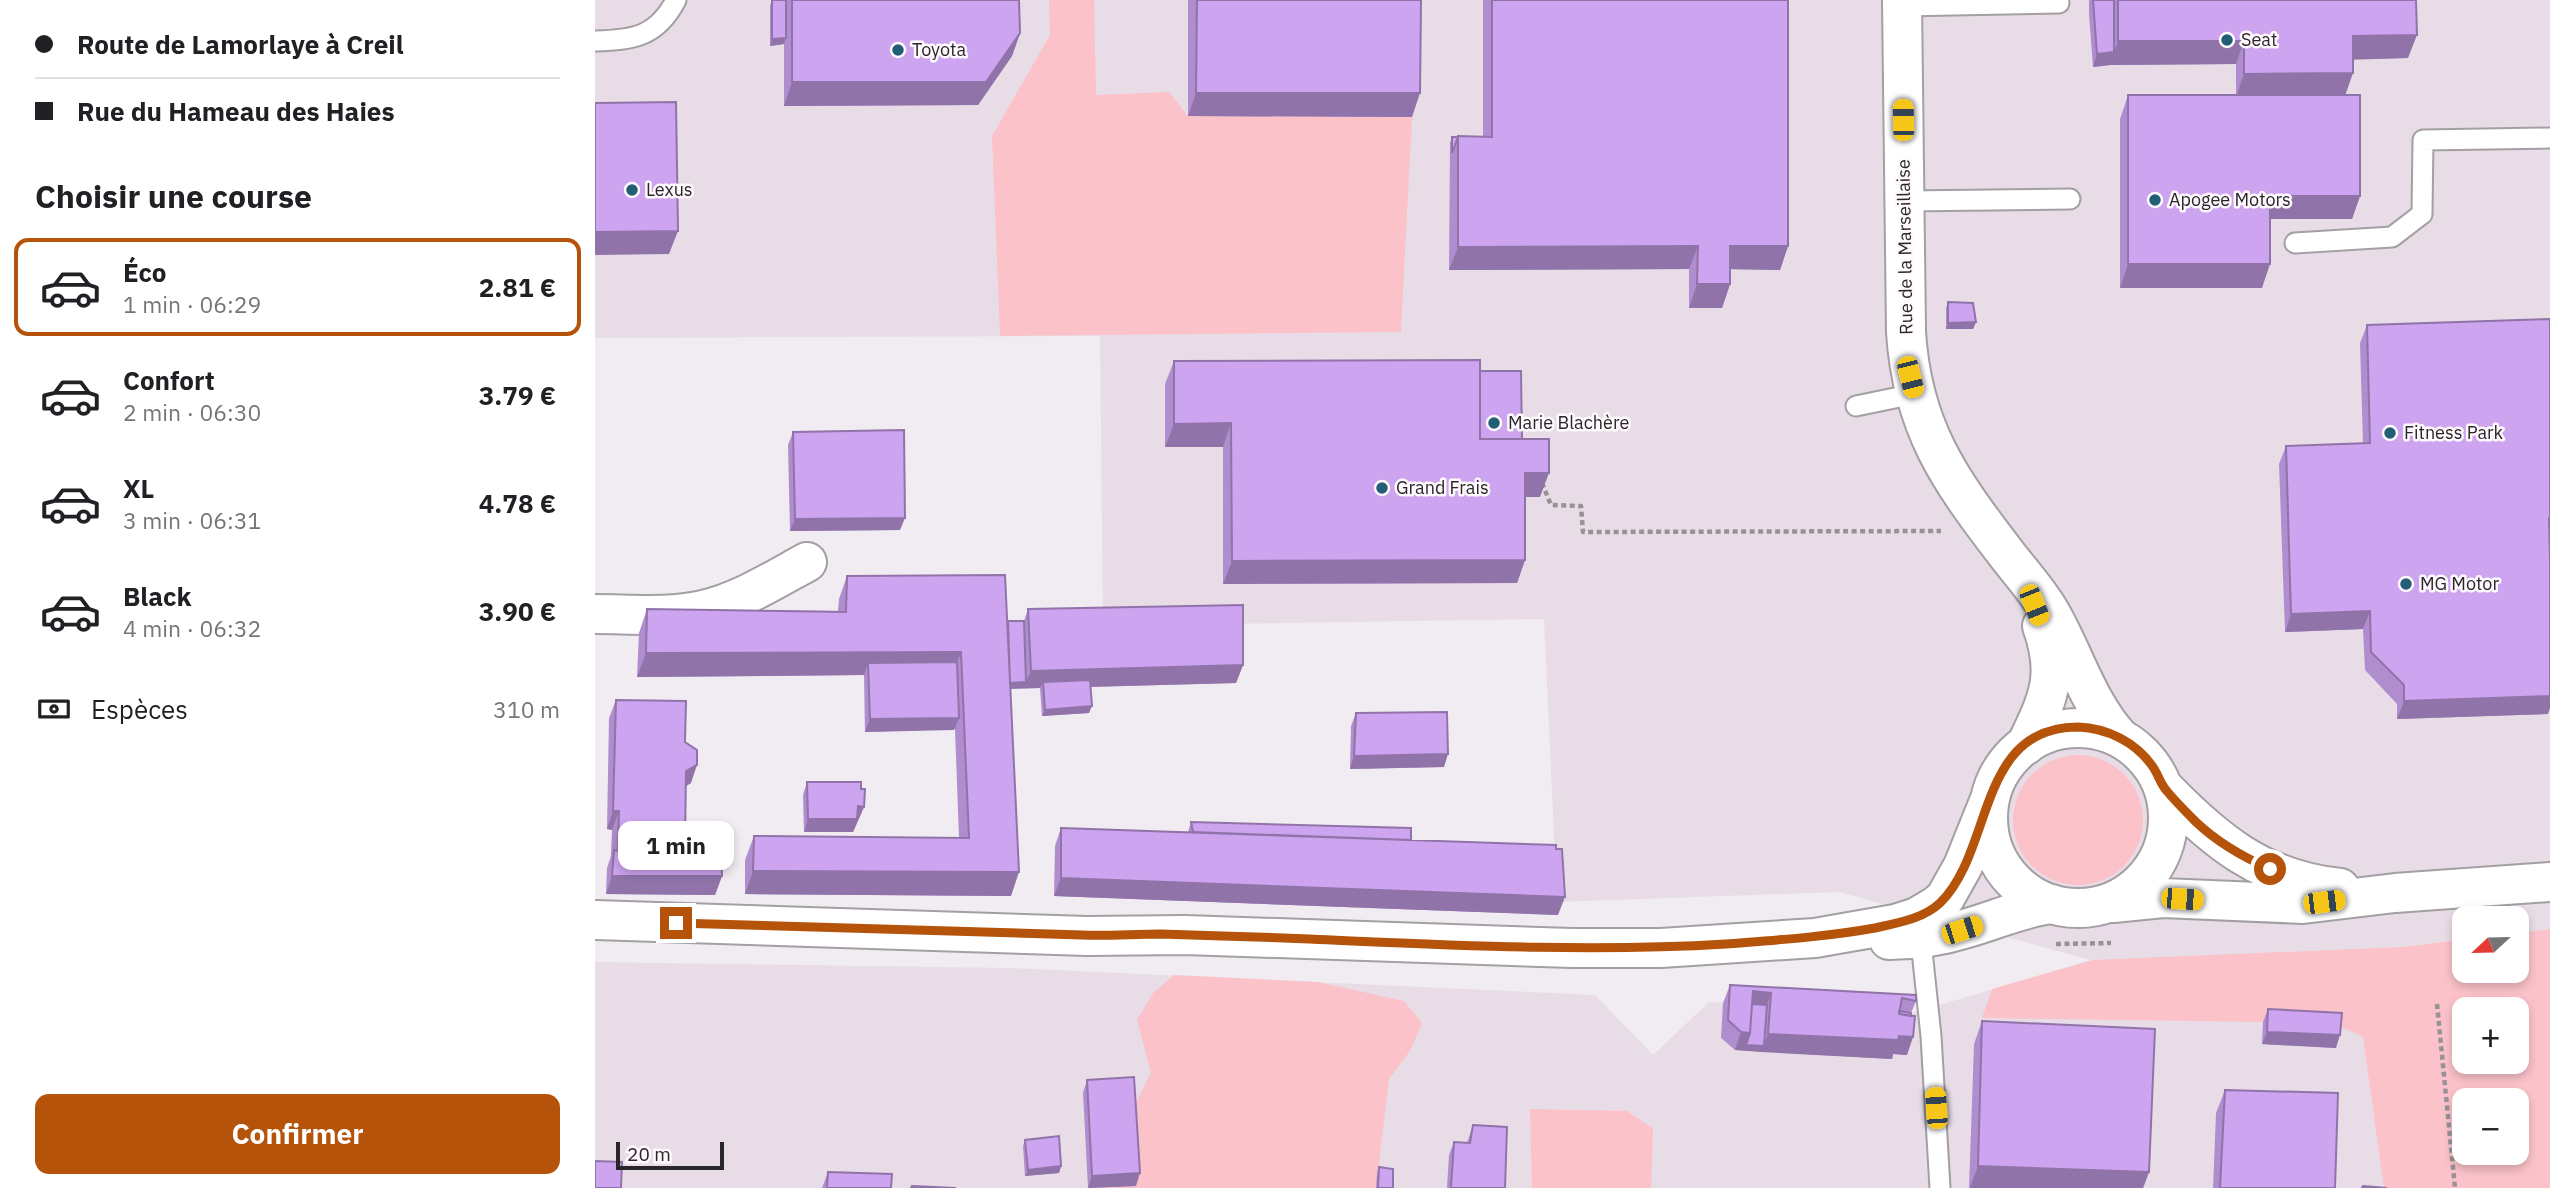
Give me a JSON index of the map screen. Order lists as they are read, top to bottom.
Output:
{
  "streets": {
    "street": ["Rue de la Marseillaise"]
  },
  "places": [
    "Seat",
    "Toyota",
    "Lexus",
    "Apogee Motors",
    "Marie Blachère",
    "Fitness Park",
    "Grand Frais",
    "MG Motor"
  ],
  "scale_bar": "20 m",
  "north": "left",
  "page": {
    "banner": ["Route de Lamorlaye à Creil", "Rue du Hameau des Haies"],
    "heading": "Choisir une course",
    "list": [
      {
        "name": "Éco",
        "note": "1 min · 06:29",
        "value": "2.81 €"
      },
      {
        "name": "Confort",
        "note": "2 min · 06:30",
        "value": "3.79 €"
      },
      {
        "name": "XL",
        "note": "3 min · 06:31",
        "value": "4.78 €"
      },
      {
        "name": "Black",
        "note": "4 min · 06:32",
        "value": "3.90 €"
      }
    ],
    "pay": ["Espèces", "310 m"],
    "bubble": "1 min",
    "map_buttons": ["+", "−"],
    "buttons": "Confirmer",
    "scale": "20 m"
  }
}
